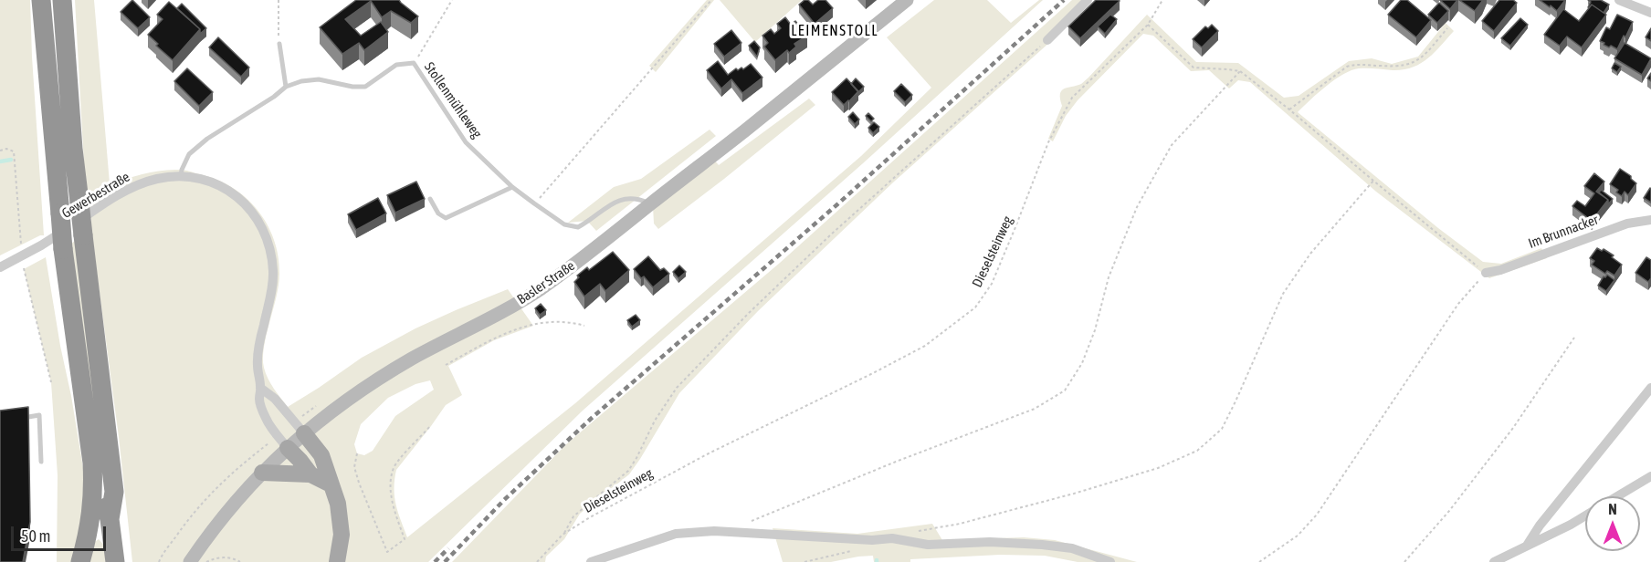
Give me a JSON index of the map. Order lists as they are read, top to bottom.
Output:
{
  "streets": {
    "street": ["Gewerbestraße", "Im Brunnacker", "Basler Straße"],
    "lane": ["Stollenmühleweg"],
    "path": ["Dieselsteinweg"]
  },
  "crossings": [
    ["Stollenmühleweg", "Gewerbestraße"],
    ["Stollenmühleweg", "Basler Straße"],
    ["Gewerbestraße", "Basler Straße"]
  ],
  "districts": ["LEIMENSTOLL"],
  "scale_bar": "50 m",
  "north": "top"
}
